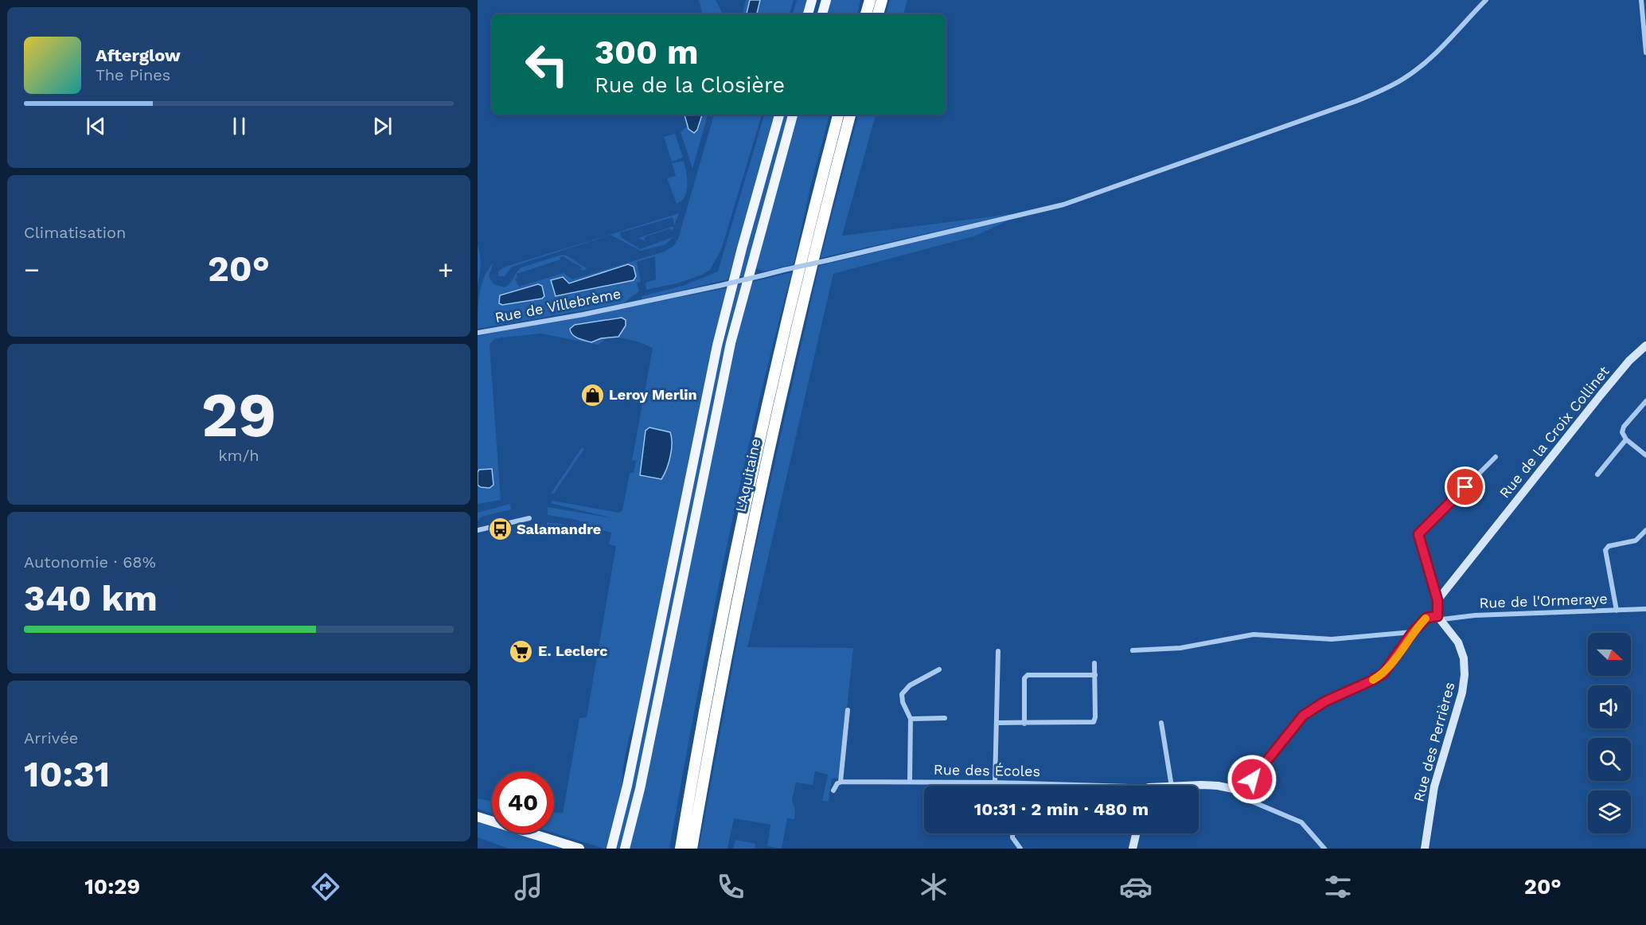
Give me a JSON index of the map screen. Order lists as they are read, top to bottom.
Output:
{
  "streets": {
    "highway": ["L'Aquitaine"],
    "street": [
      "Rue de Villebrème",
      "Rue de la Croix Collinet",
      "Rue de l'Ormeraye",
      "Rue des Perrières",
      "Rue des Écoles"
    ]
  },
  "crossings": [
    ["Rue de l'Ormeraye", "Rue des Perrières"]
  ],
  "places": {
    "shop": ["Leroy Merlin"],
    "bus stop": ["Salamandre"],
    "supermarket": ["E. Leclerc"]
  },
  "north": "right",
  "page": {
    "turn": ["300 m", "Rue de la Closière"],
    "song": ["Afterglow", "The Pines"],
    "tile": [
      "Climatisation",
      ["29", "km/h"],
      ["Autonomie · 68%", "340 km"],
      ["Arrivée", "10:31"]
    ],
    "heat": ["−", "20°", "+"],
    "limit": "40",
    "trip": "10:31 · 2 min · 480 m",
    "tabs": ["10:29", "20°"]
  }
}
